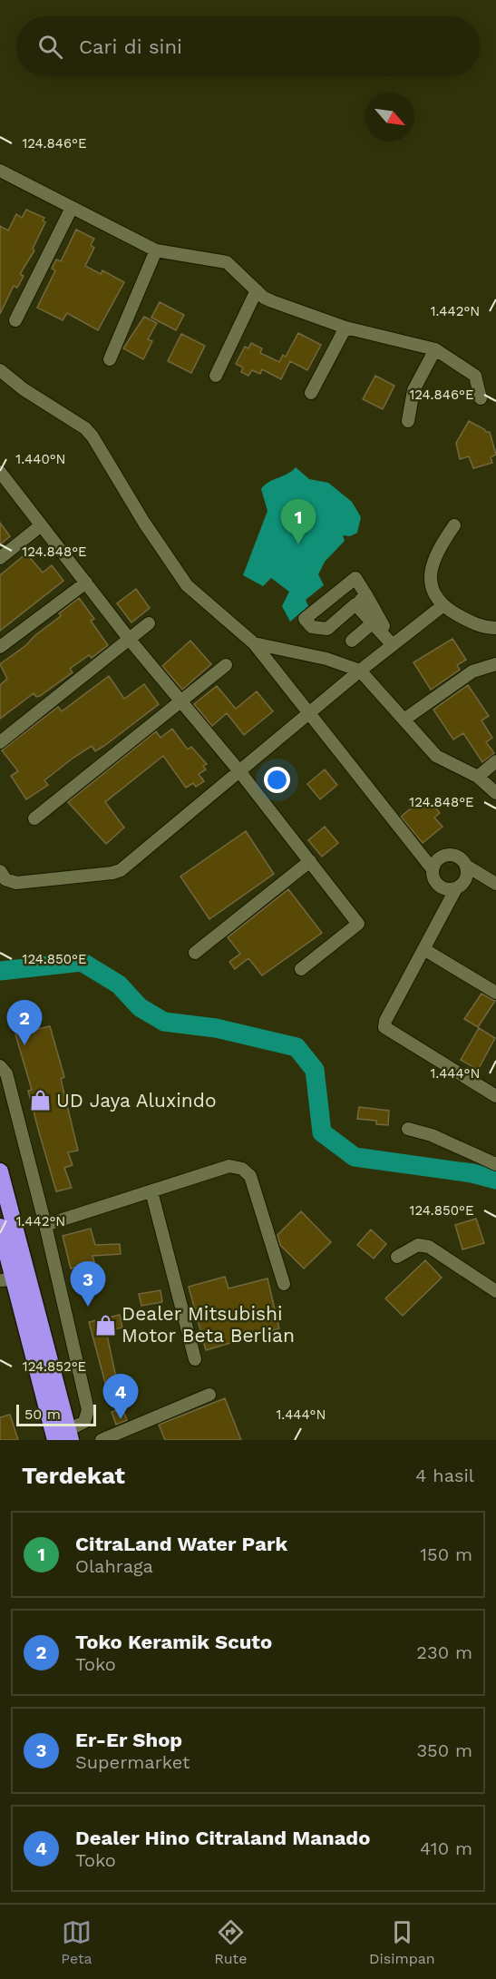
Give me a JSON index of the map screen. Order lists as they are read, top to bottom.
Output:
{
  "places": {
    "shop": ["UD Jaya Aluxindo", "Dealer Mitsubishi Motor Beta Berlian"]
  },
  "scale_bar": "50 m",
  "north": "bottom right",
  "page": {
    "search": "Cari di sini",
    "pins": [
      "1",
      "2",
      "3",
      "4"
    ],
    "scale": "50 m",
    "heading": ["Terdekat", "4 hasil"],
    "list": [
      {
        "mark": "1",
        "name": "CitraLand Water Park",
        "note": "Olahraga",
        "value": "150 m"
      },
      {
        "mark": "2",
        "name": "Toko Keramik Scuto",
        "note": "Toko",
        "value": "230 m"
      },
      {
        "mark": "3",
        "name": "Er-Er Shop",
        "note": "Supermarket",
        "value": "350 m"
      },
      {
        "mark": "4",
        "name": "Dealer Hino Citraland Manado",
        "note": "Toko",
        "value": "410 m"
      }
    ],
    "nav": ["Peta", "Rute", "Disimpan"]
  },
  "coordinates": [
    "124.846°E",
    "1.442°N",
    "1.440°N",
    "124.848°E",
    "124.850°E",
    "1.444°N",
    "124.852°E"
  ]
}
